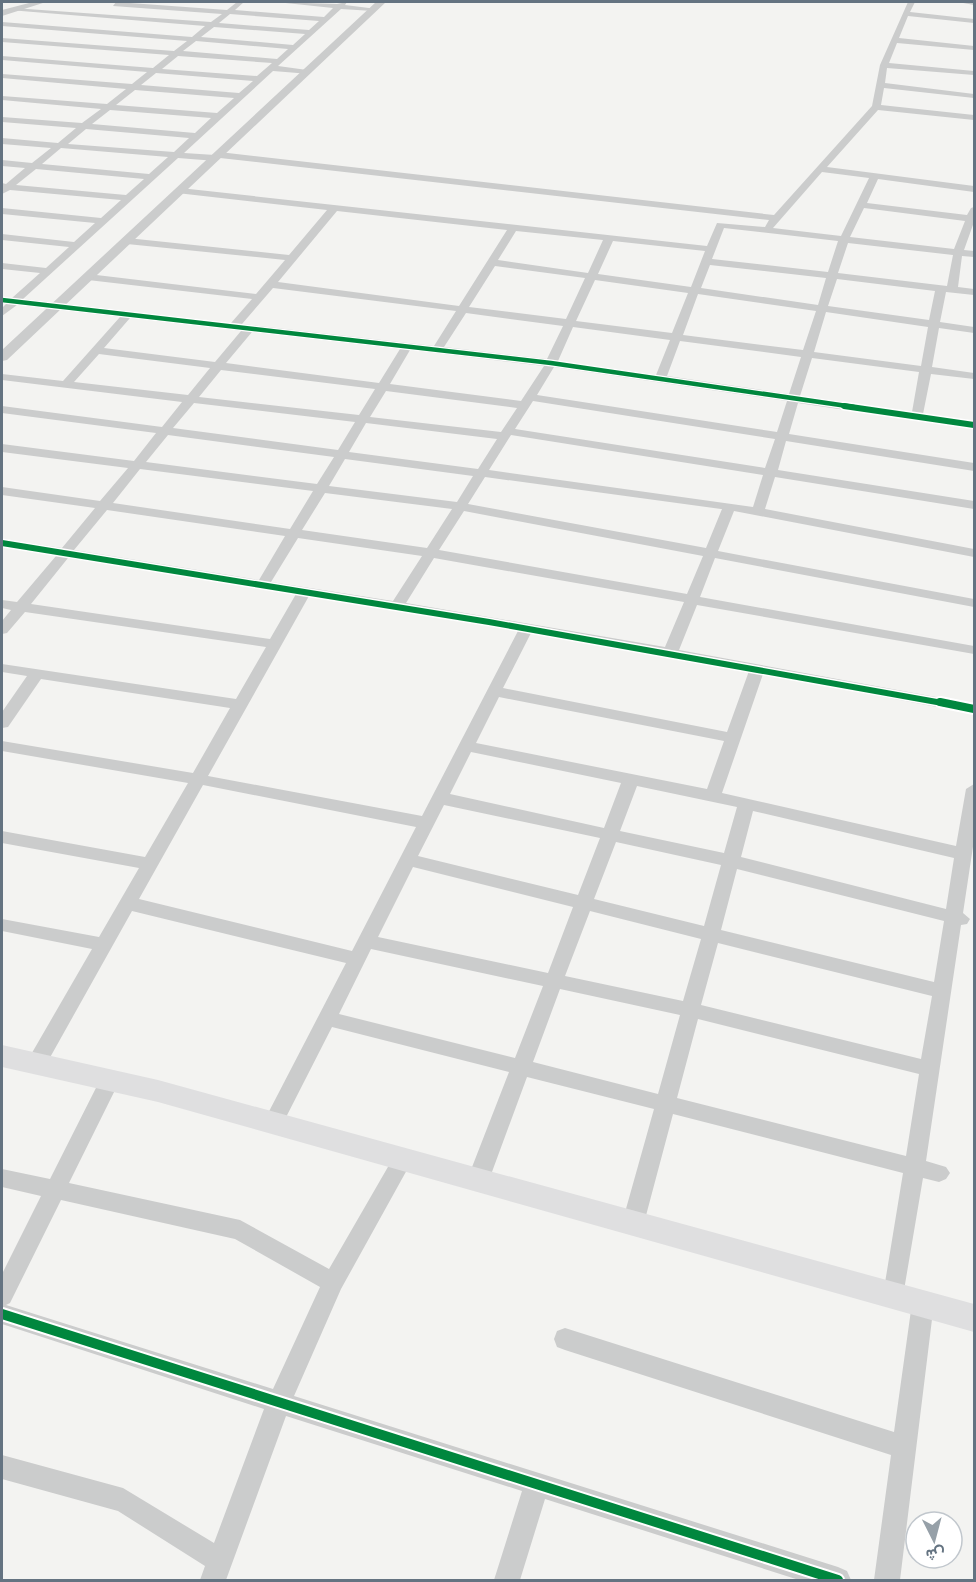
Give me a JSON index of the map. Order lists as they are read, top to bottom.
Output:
{
  "north": "bottom"
}
